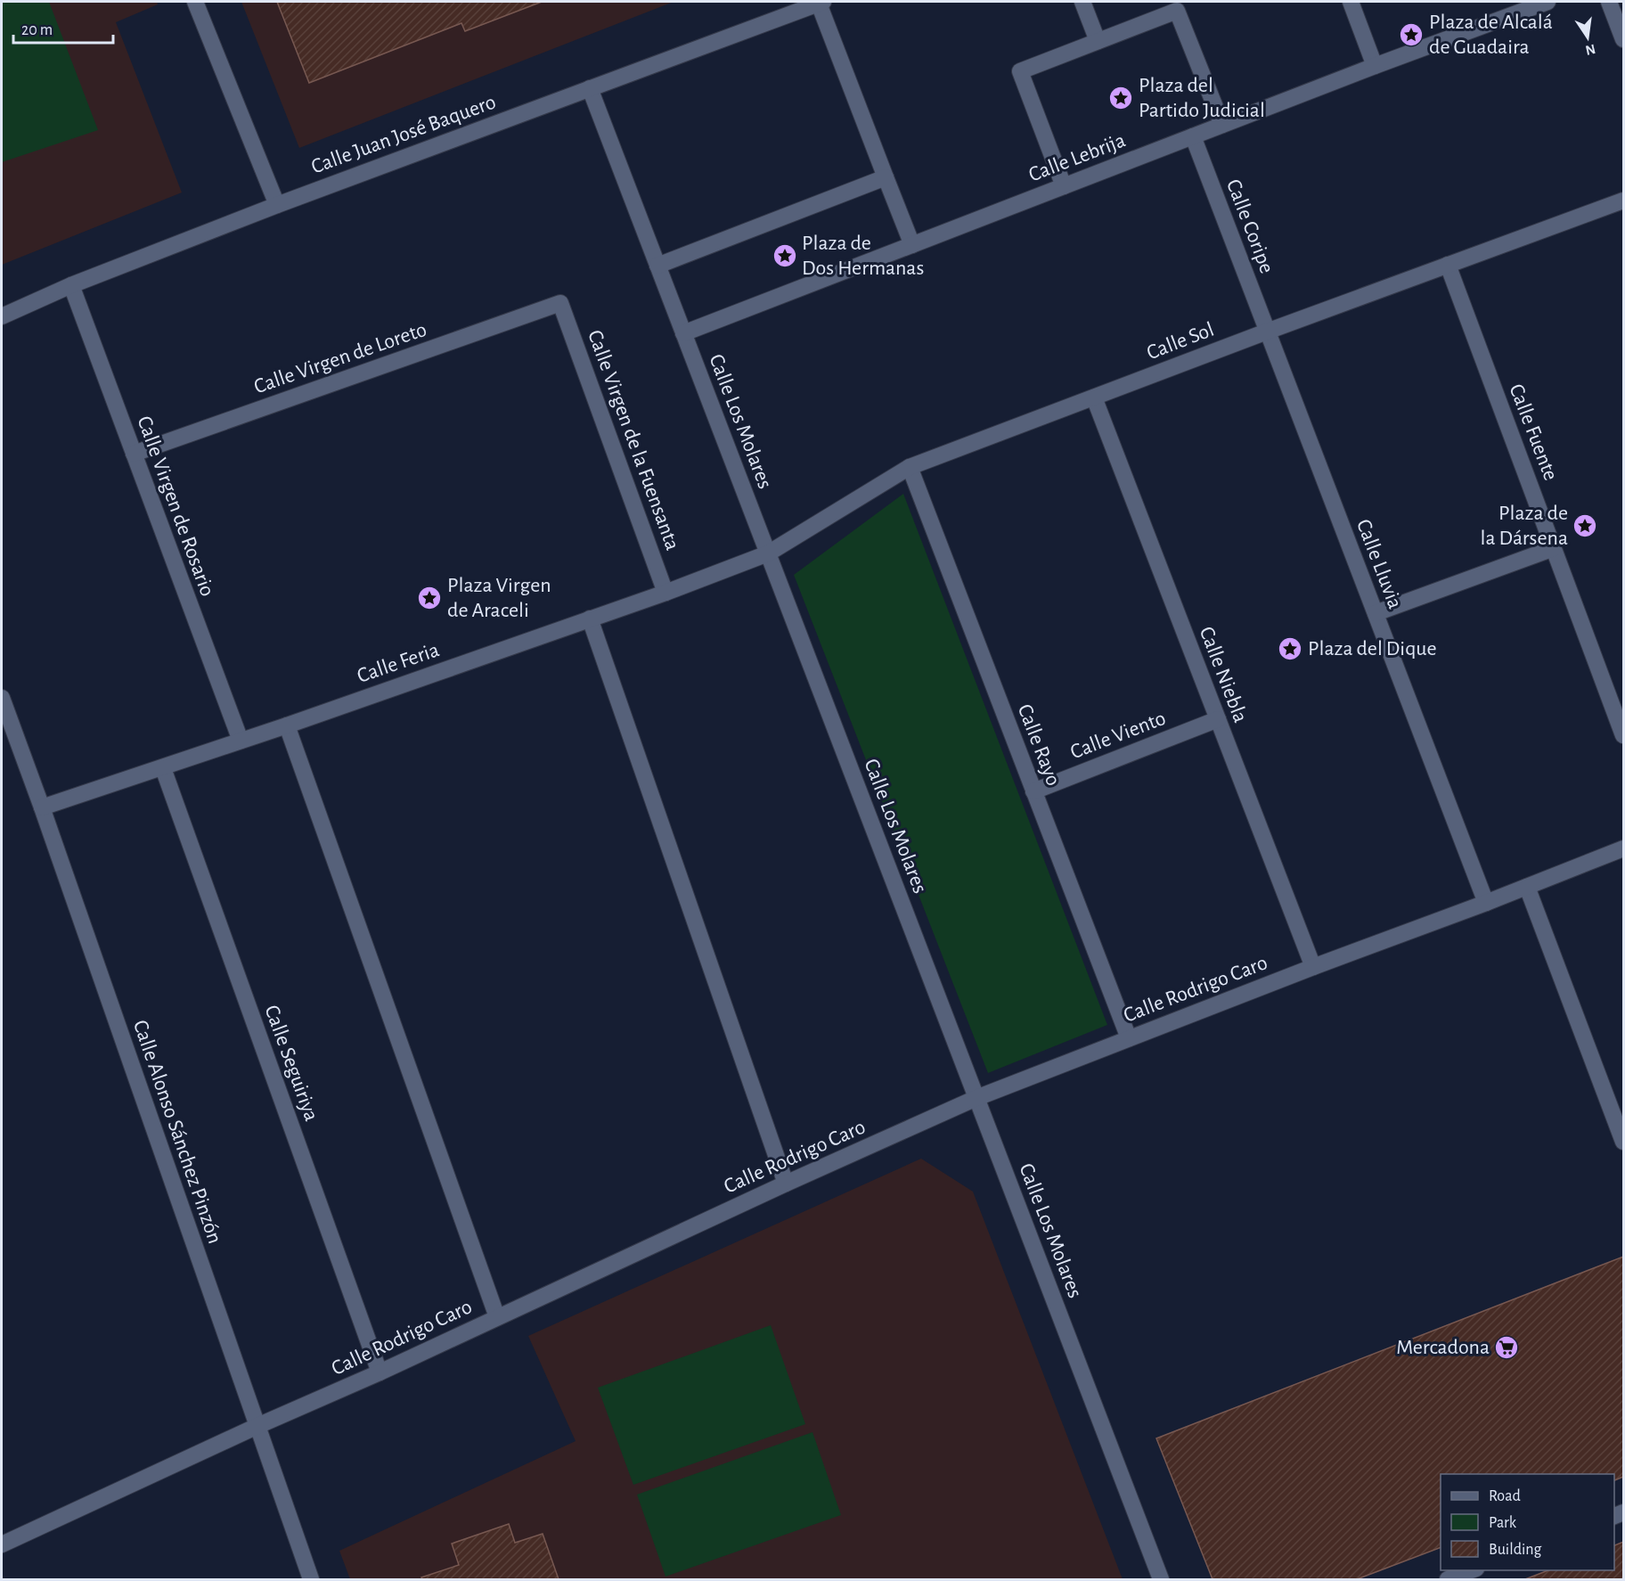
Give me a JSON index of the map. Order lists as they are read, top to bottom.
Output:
{
  "streets": {
    "street": [
      "Calle Juan José Baquero",
      "Calle Lebrija",
      "Calle Coripe",
      "Calle Sol",
      "Calle Virgen de Loreto",
      "Calle Los Molares",
      "Calle Fuente",
      "Calle Virgen de la Fuensanta",
      "Calle Virgen de Rosario",
      "Calle Lluvia",
      "Calle Feria",
      "Calle Niebla",
      "Calle Viento",
      "Calle Rayo",
      "Calle Rodrigo Caro",
      "Calle Seguiriya",
      "Calle Alonso Sánchez Pinzón"
    ]
  },
  "crossings": [
    ["Calle Juan José Baquero", "Calle Los Molares"],
    ["Calle Juan José Baquero", "Calle Virgen de Rosario"],
    ["Calle Lebrija", "Calle Coripe"],
    ["Calle Lebrija", "Calle Los Molares"],
    ["Calle Coripe", "Calle Sol"],
    ["Calle Coripe", "Calle Lluvia"],
    ["Calle Sol", "Calle Los Molares"],
    ["Calle Sol", "Calle Fuente"],
    ["Calle Sol", "Calle Lluvia"],
    ["Calle Sol", "Calle Feria"],
    ["Calle Sol", "Calle Niebla"],
    ["Calle Sol", "Calle Rayo"],
    ["Calle Virgen de Loreto", "Calle Virgen de la Fuensanta"],
    ["Calle Virgen de Loreto", "Calle Virgen de Rosario"],
    ["Calle Los Molares", "Calle Feria"],
    ["Calle Los Molares", "Calle Rodrigo Caro"],
    ["Calle Virgen de la Fuensanta", "Calle Feria"],
    ["Calle Virgen de Rosario", "Calle Feria"],
    ["Calle Lluvia", "Calle Rodrigo Caro"],
    ["Calle Feria", "Calle Seguiriya"],
    ["Calle Feria", "Calle Alonso Sánchez Pinzón"],
    ["Calle Niebla", "Calle Viento"],
    ["Calle Niebla", "Calle Rodrigo Caro"],
    ["Calle Viento", "Calle Rayo"],
    ["Calle Rayo", "Calle Rodrigo Caro"],
    ["Calle Rodrigo Caro", "Calle Seguiriya"],
    ["Calle Rodrigo Caro", "Calle Alonso Sánchez Pinzón"]
  ],
  "places": {
    "place": [
      "Plaza de Alcalá de Guadaira",
      "Plaza del Partido Judicial",
      "Plaza de Dos Hermanas",
      "Plaza de la Dársena",
      "Plaza Virgen de Araceli",
      "Plaza del Dique"
    ],
    "supermarket": ["Mercadona"]
  },
  "legend": ["Road", "Park", "Building"],
  "scale_bar": "20 m",
  "north": "bottom"
}
